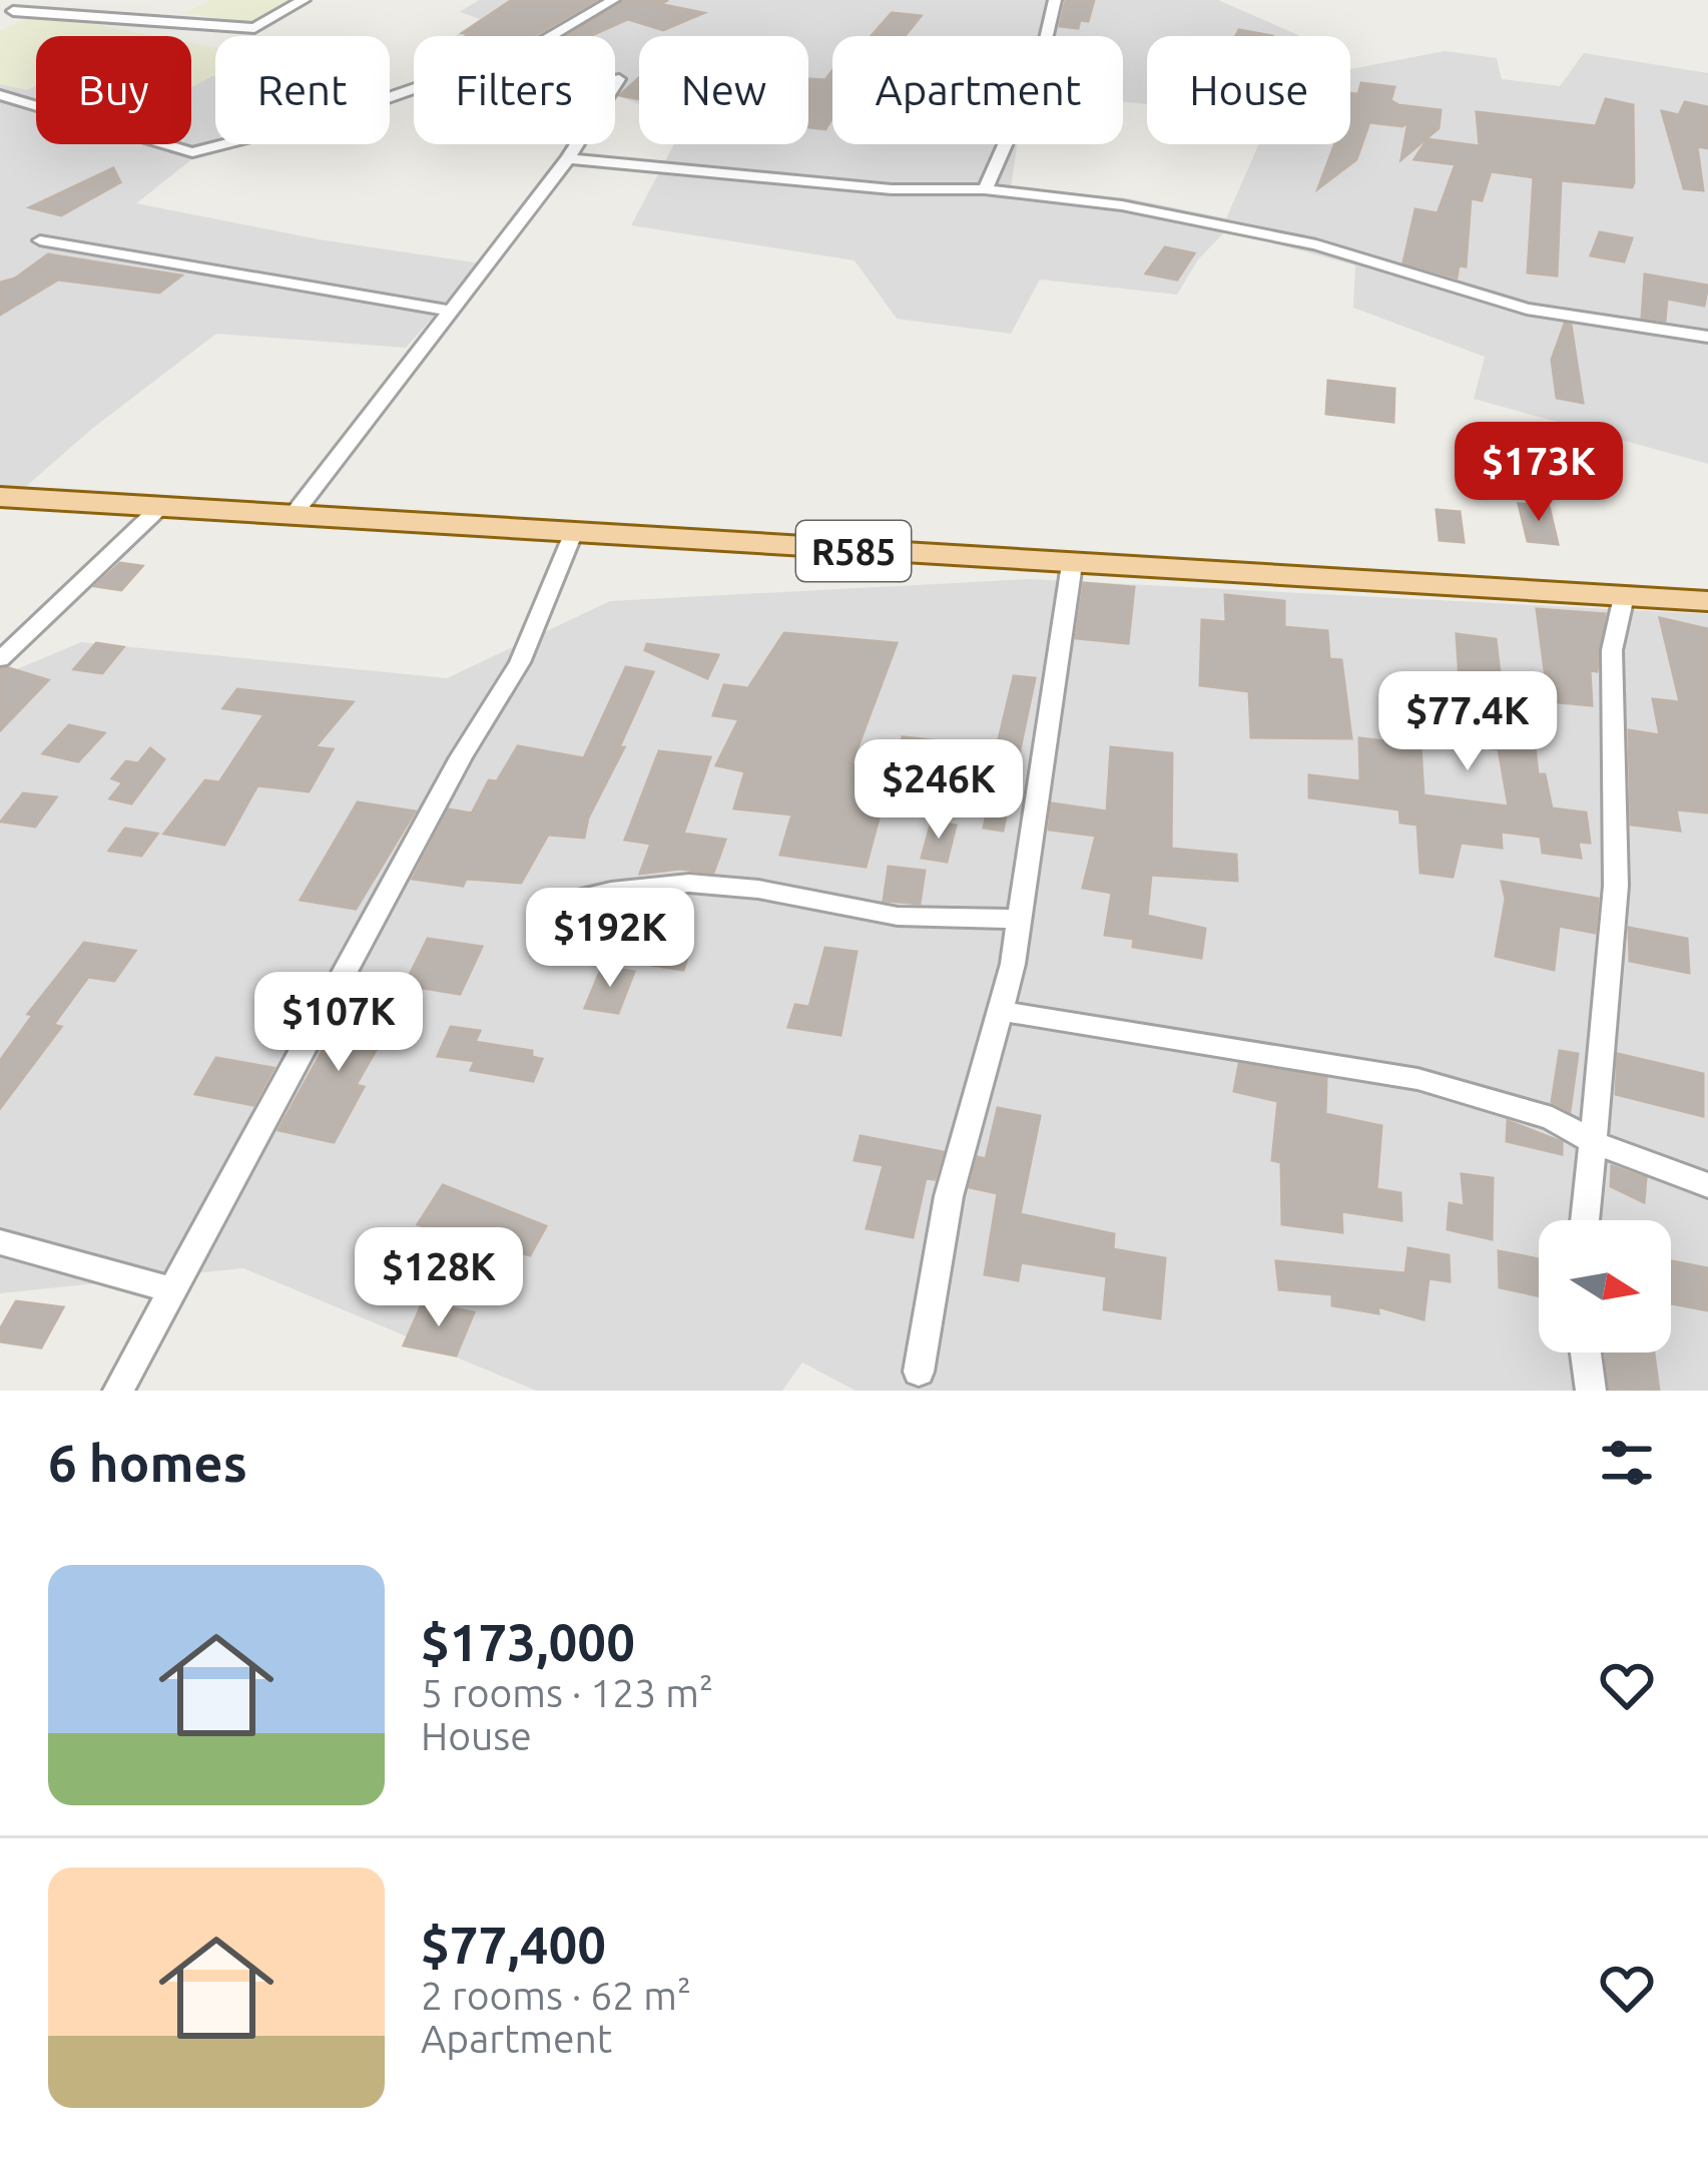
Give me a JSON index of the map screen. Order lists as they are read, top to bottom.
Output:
{
  "streets": {
    "main road": ["R585"]
  },
  "north": "right",
  "page": {
    "chip": [
      "Buy",
      "Rent",
      "Filters",
      "New",
      "Apartment",
      "House"
    ],
    "price": [
      "$173K",
      "$77.4K",
      "$246K",
      "$192K",
      "$107K",
      "$128K"
    ],
    "heading": "6 homes",
    "list": [
      {
        "name": "$173,000",
        "note": "5 rooms · 123 m² · House"
      },
      {
        "name": "$77,400",
        "note": "2 rooms · 62 m² · Apartment"
      }
    ]
  }
}
